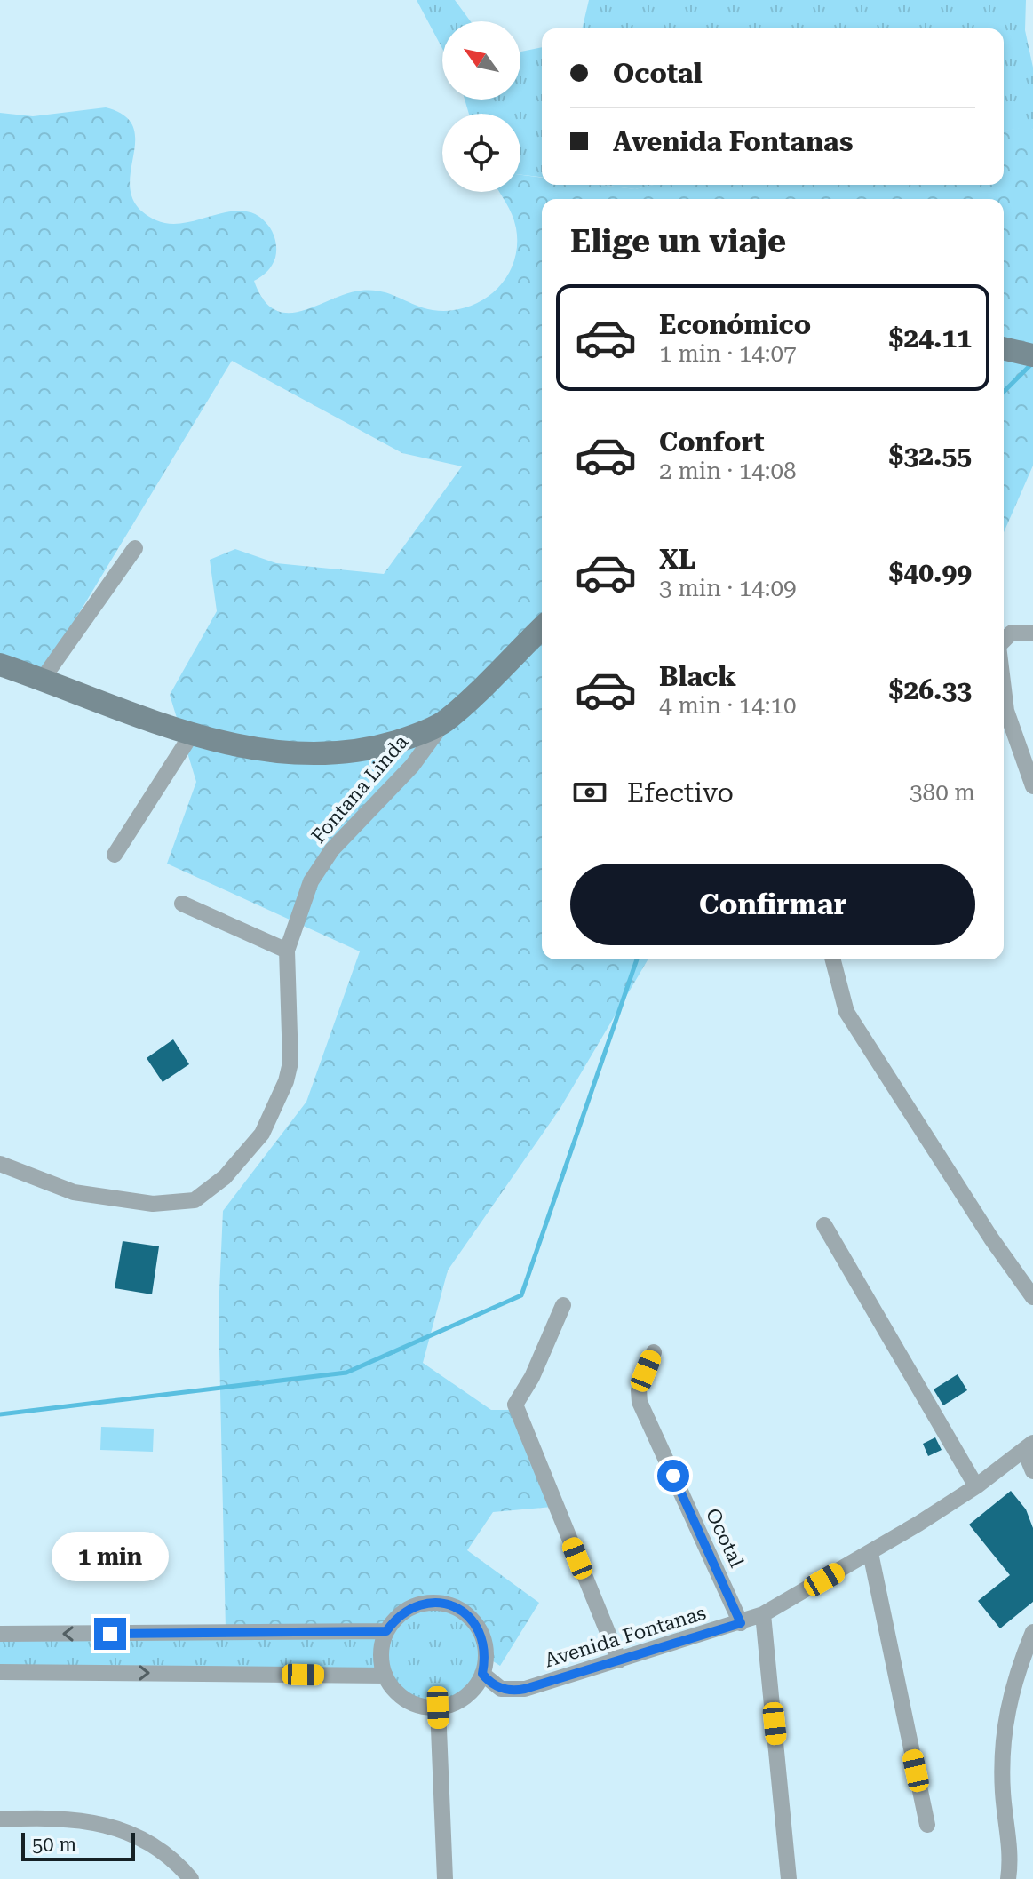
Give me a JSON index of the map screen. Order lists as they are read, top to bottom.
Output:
{
  "streets": {
    "street": ["Fontana Linda", "Ocotal", "Avenida Fontanas"]
  },
  "crossings": [
    ["Ocotal", "Avenida Fontanas"]
  ],
  "scale_bar": "50 m",
  "north": "top left",
  "page": {
    "banner": ["Ocotal", "Avenida Fontanas"],
    "heading": "Elige un viaje",
    "list": [
      {
        "name": "Económico",
        "note": "1 min · 14:07",
        "value": "$24.11"
      },
      {
        "name": "Confort",
        "note": "2 min · 14:08",
        "value": "$32.55"
      },
      {
        "name": "XL",
        "note": "3 min · 14:09",
        "value": "$40.99"
      },
      {
        "name": "Black",
        "note": "4 min · 14:10",
        "value": "$26.33"
      }
    ],
    "pay": ["Efectivo", "380 m"],
    "buttons": "Confirmar",
    "bubble": "1 min",
    "scale": "50 m"
  }
}
